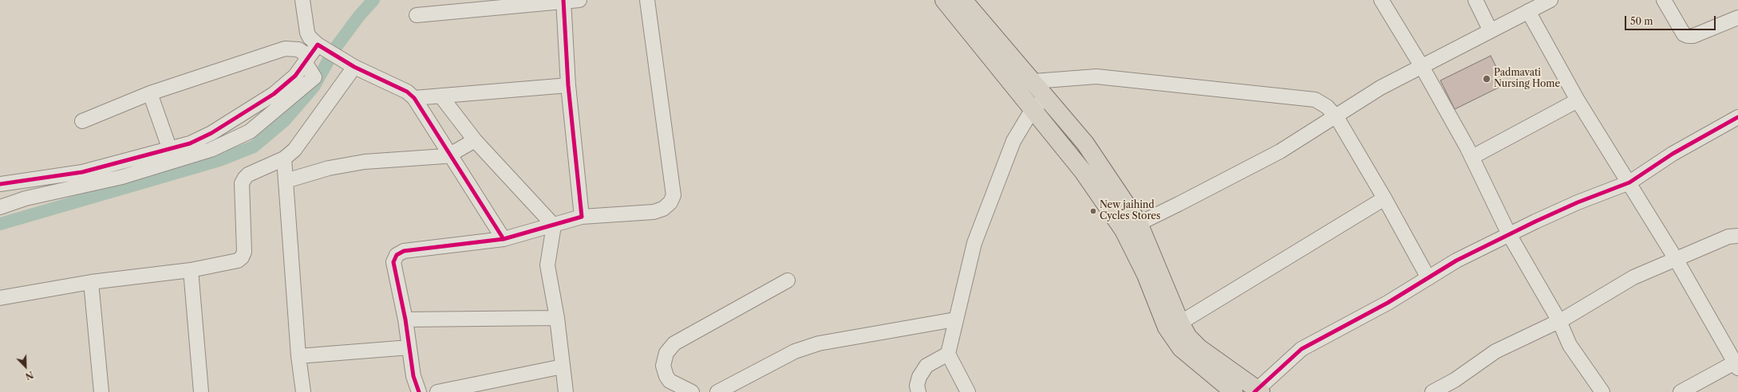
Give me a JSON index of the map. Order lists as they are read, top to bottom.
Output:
{
  "places": ["Padmavati Nursing Home", "New jaihind Cycles Stores"],
  "scale_bar": "50 m",
  "north": "bottom right"
}
